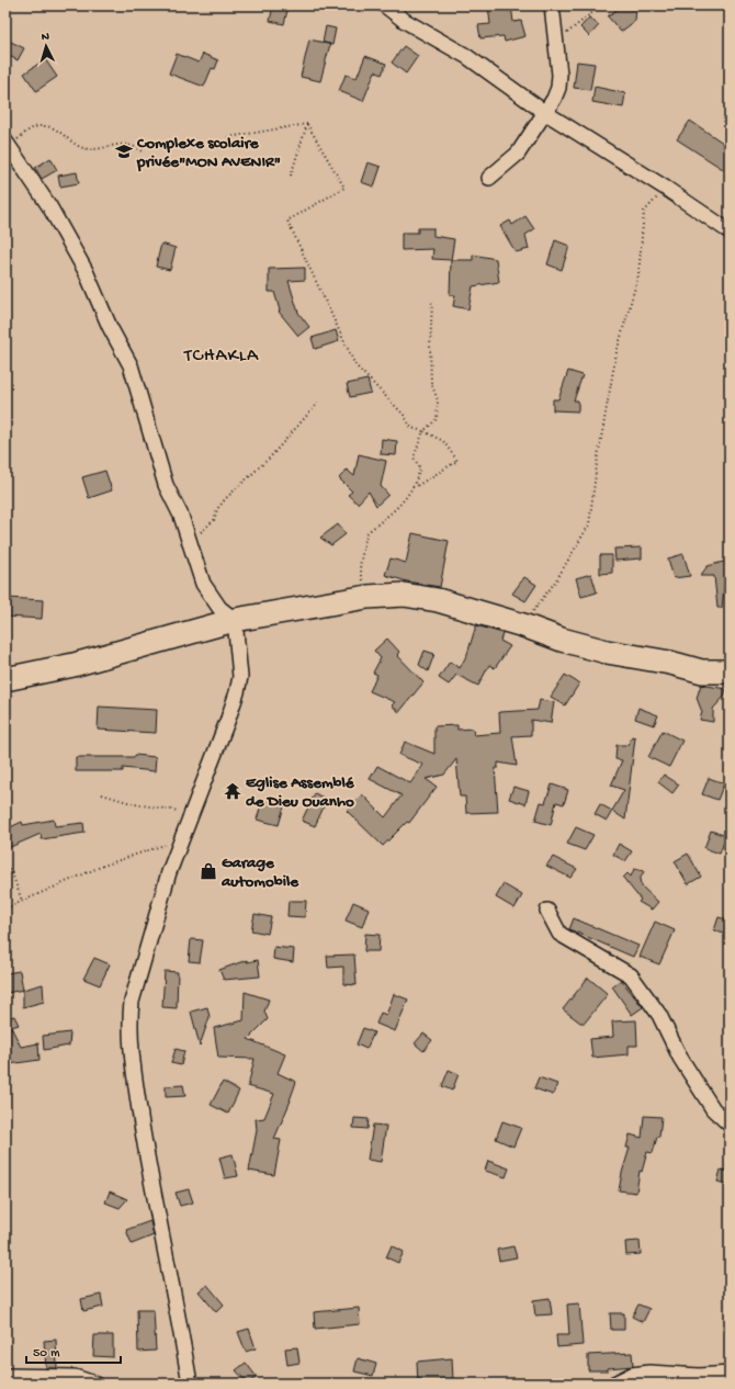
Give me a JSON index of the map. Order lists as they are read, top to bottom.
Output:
{
  "districts": ["TCHAKLA"],
  "places": {
    "school or university": ["Complexe scolaire privée\"MON AVENIR\""],
    "temple": ["Eglise Assemblé de Dieu Ouanho"],
    "shop": ["Garage automobile"]
  },
  "scale_bar": "50 m",
  "north": "top"
}
